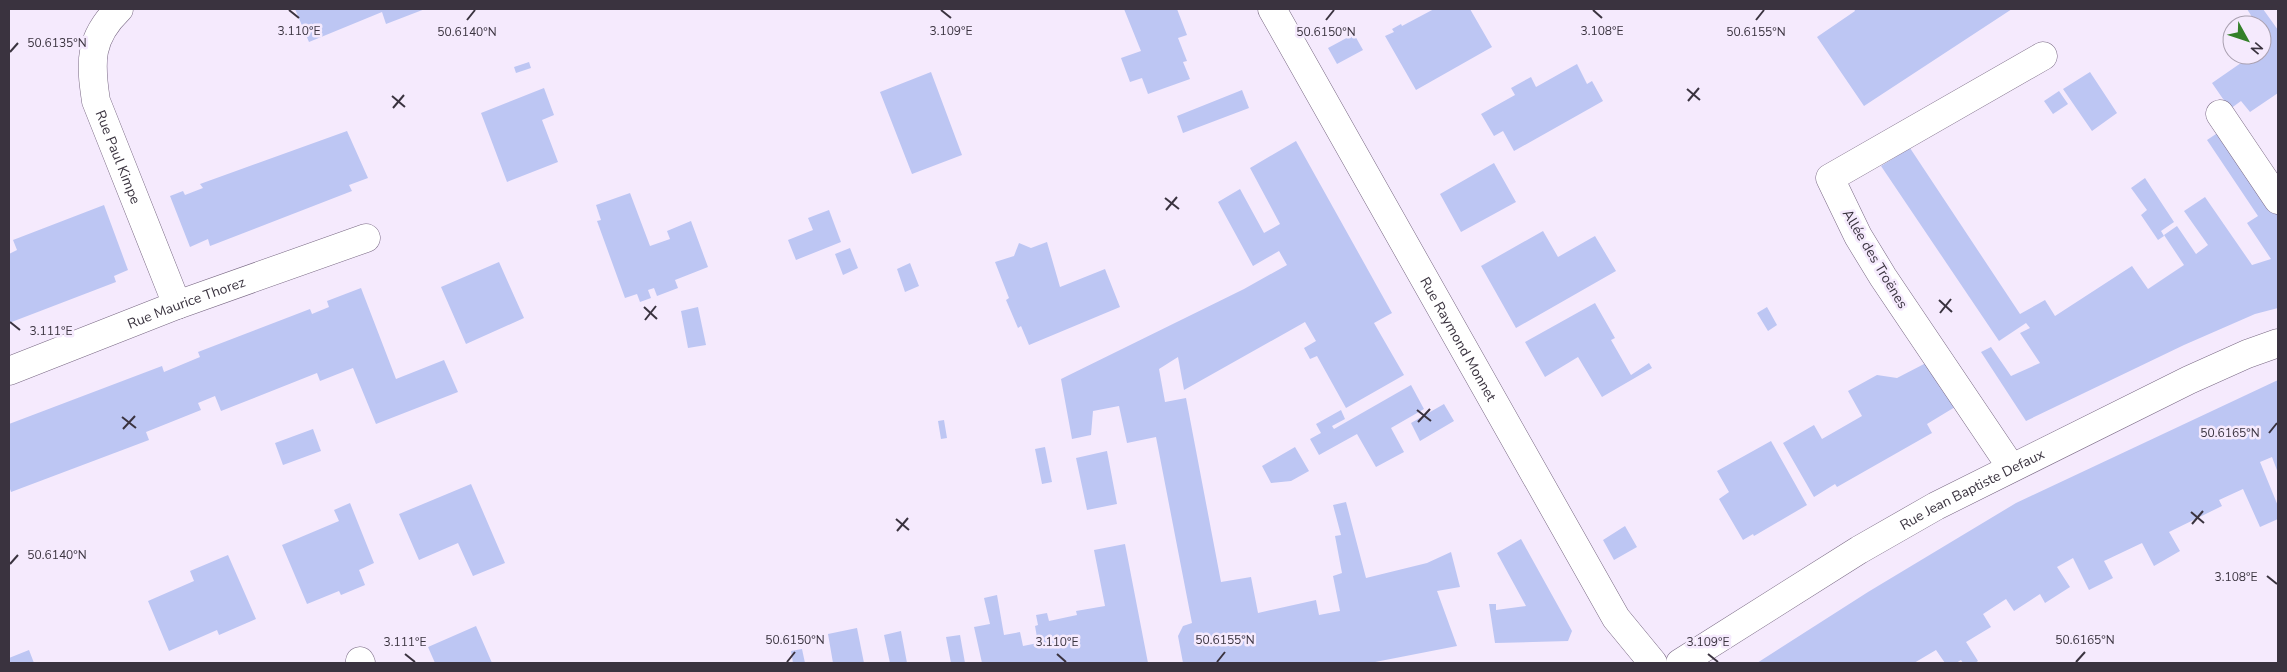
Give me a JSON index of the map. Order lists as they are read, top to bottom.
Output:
{
  "streets": {
    "street": [
      "Rue Paul Kimpe",
      "Allée des Troënes",
      "Rue Maurice Thorez",
      "Rue Raymond Monnet",
      "Rue Jean Baptiste Defaux"
    ]
  },
  "crossings": [
    ["Rue Paul Kimpe", "Rue Maurice Thorez"],
    ["Allée des Troënes", "Rue Jean Baptiste Defaux"]
  ],
  "north": "bottom right",
  "coordinates": [
    "3.110°E",
    "3.109°E",
    "3.108°E",
    "50.6140°N",
    "50.6150°N",
    "50.6155°N",
    "50.6135°N",
    "3.111°E",
    "50.6165°N"
  ]
}
